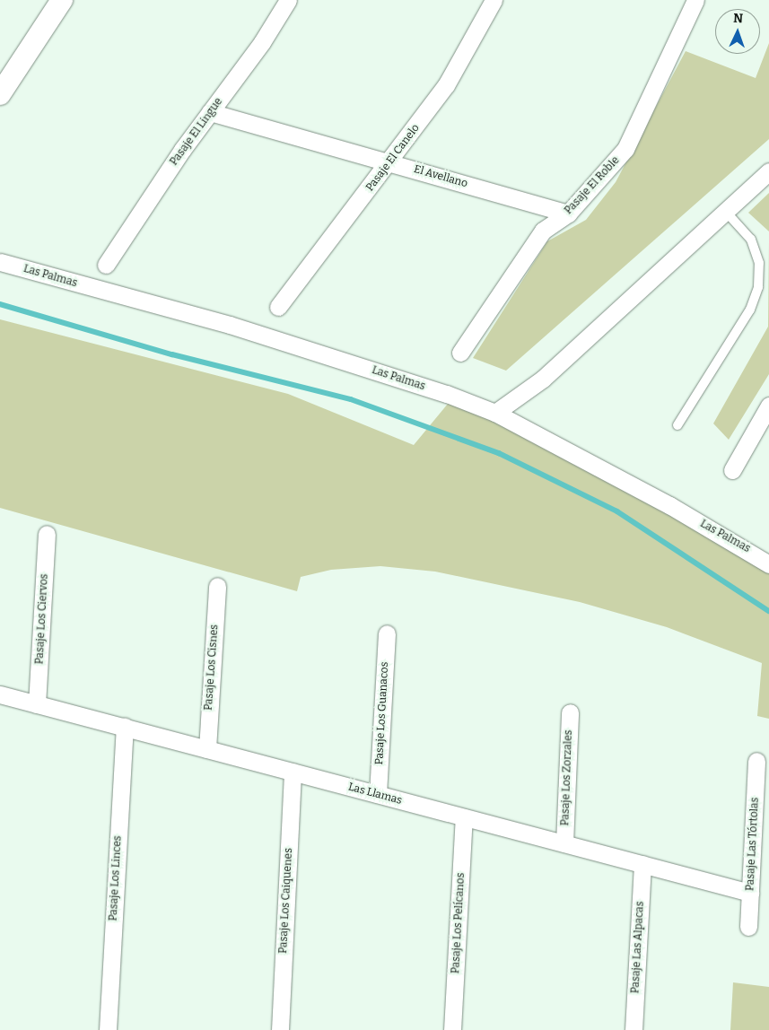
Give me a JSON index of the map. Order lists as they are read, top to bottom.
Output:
{
  "streets": {
    "street": [
      "Pasaje El Lingue",
      "Pasaje El Canelo",
      "El Avellano",
      "Pasaje El Roble",
      "Las Palmas",
      "Pasaje Los Ciervos",
      "Pasaje Los Cisnes",
      "Pasaje Los Guanacos",
      "Pasaje Los Zorzales",
      "Las Llamas",
      "Pasaje Las Tórtolas",
      "Pasaje Los Linces",
      "Pasaje Los Caiquenes",
      "Pasaje Los Pelícanos",
      "Pasaje Las Alpacas"
    ]
  },
  "crossings": [
    ["Pasaje El Lingue", "El Avellano"],
    ["Pasaje El Canelo", "El Avellano"],
    ["El Avellano", "Pasaje El Roble"],
    ["Pasaje Los Ciervos", "Las Llamas"],
    ["Pasaje Los Cisnes", "Las Llamas"],
    ["Pasaje Los Guanacos", "Las Llamas"],
    ["Pasaje Los Zorzales", "Las Llamas"],
    ["Las Llamas", "Pasaje Las Tórtolas"],
    ["Las Llamas", "Pasaje Los Linces"],
    ["Las Llamas", "Pasaje Los Caiquenes"],
    ["Las Llamas", "Pasaje Los Pelícanos"],
    ["Las Llamas", "Pasaje Las Alpacas"]
  ],
  "north": "top"
}
